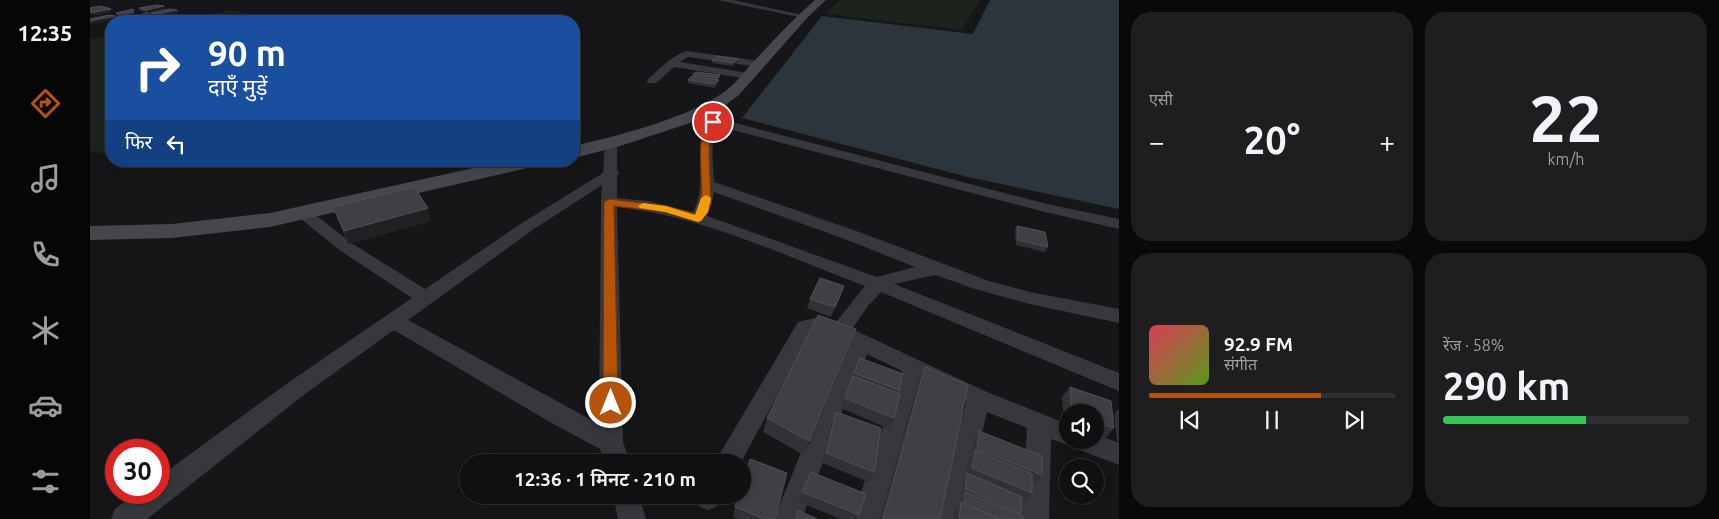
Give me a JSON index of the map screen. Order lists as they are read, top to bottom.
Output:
{
  "page": {
    "tabs": "12:35",
    "tile": [
      "एसी",
      ["22", "km/h"],
      ["रेंज · 58%", "290 km"]
    ],
    "turn": ["90 m", "दाएँ मुड़ें"],
    "then": "फिर",
    "heat": ["−", "20°", "+"],
    "song": ["92.9 FM", "संगीत"],
    "limit": "30",
    "trip": "12:36 · 1 मिनट · 210 m"
  }
}
